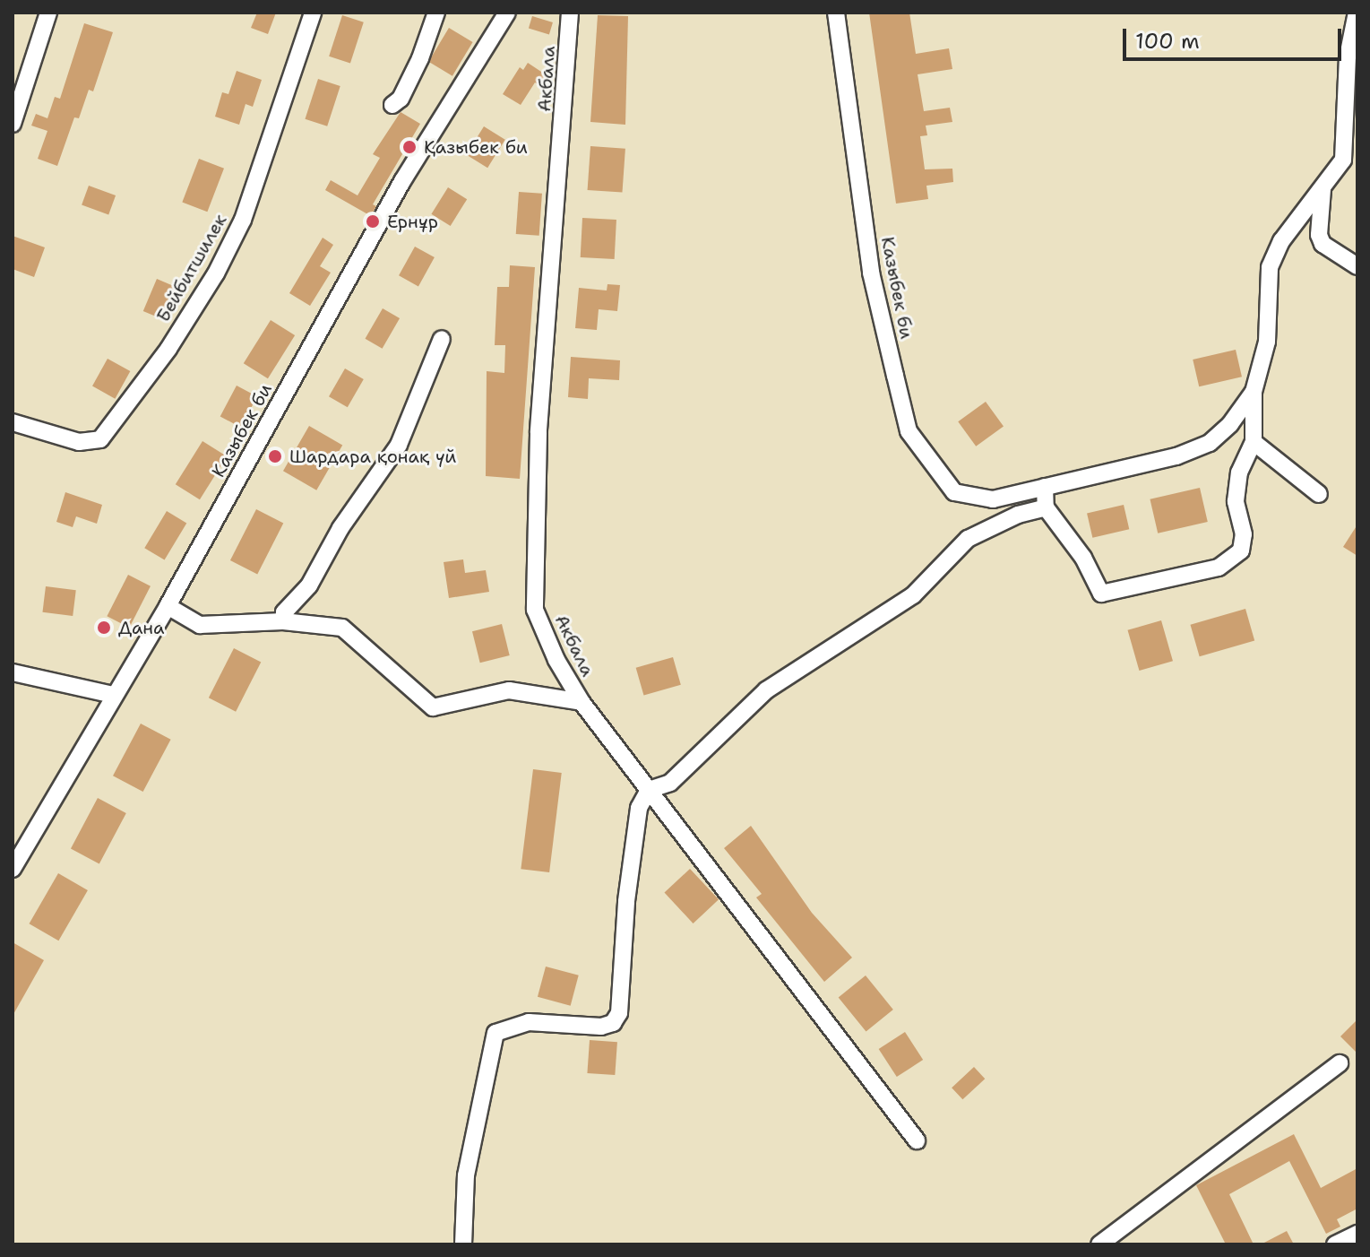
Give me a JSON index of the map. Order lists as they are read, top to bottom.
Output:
{
  "streets": {
    "street": ["Акбала", "Бейбитшилек", "Казыбек би"]
  },
  "places": [
    "Қазыбек би",
    "Ернұр",
    "Шардара қонақ үй",
    "Дана"
  ],
  "scale_bar": "100 m"
}
